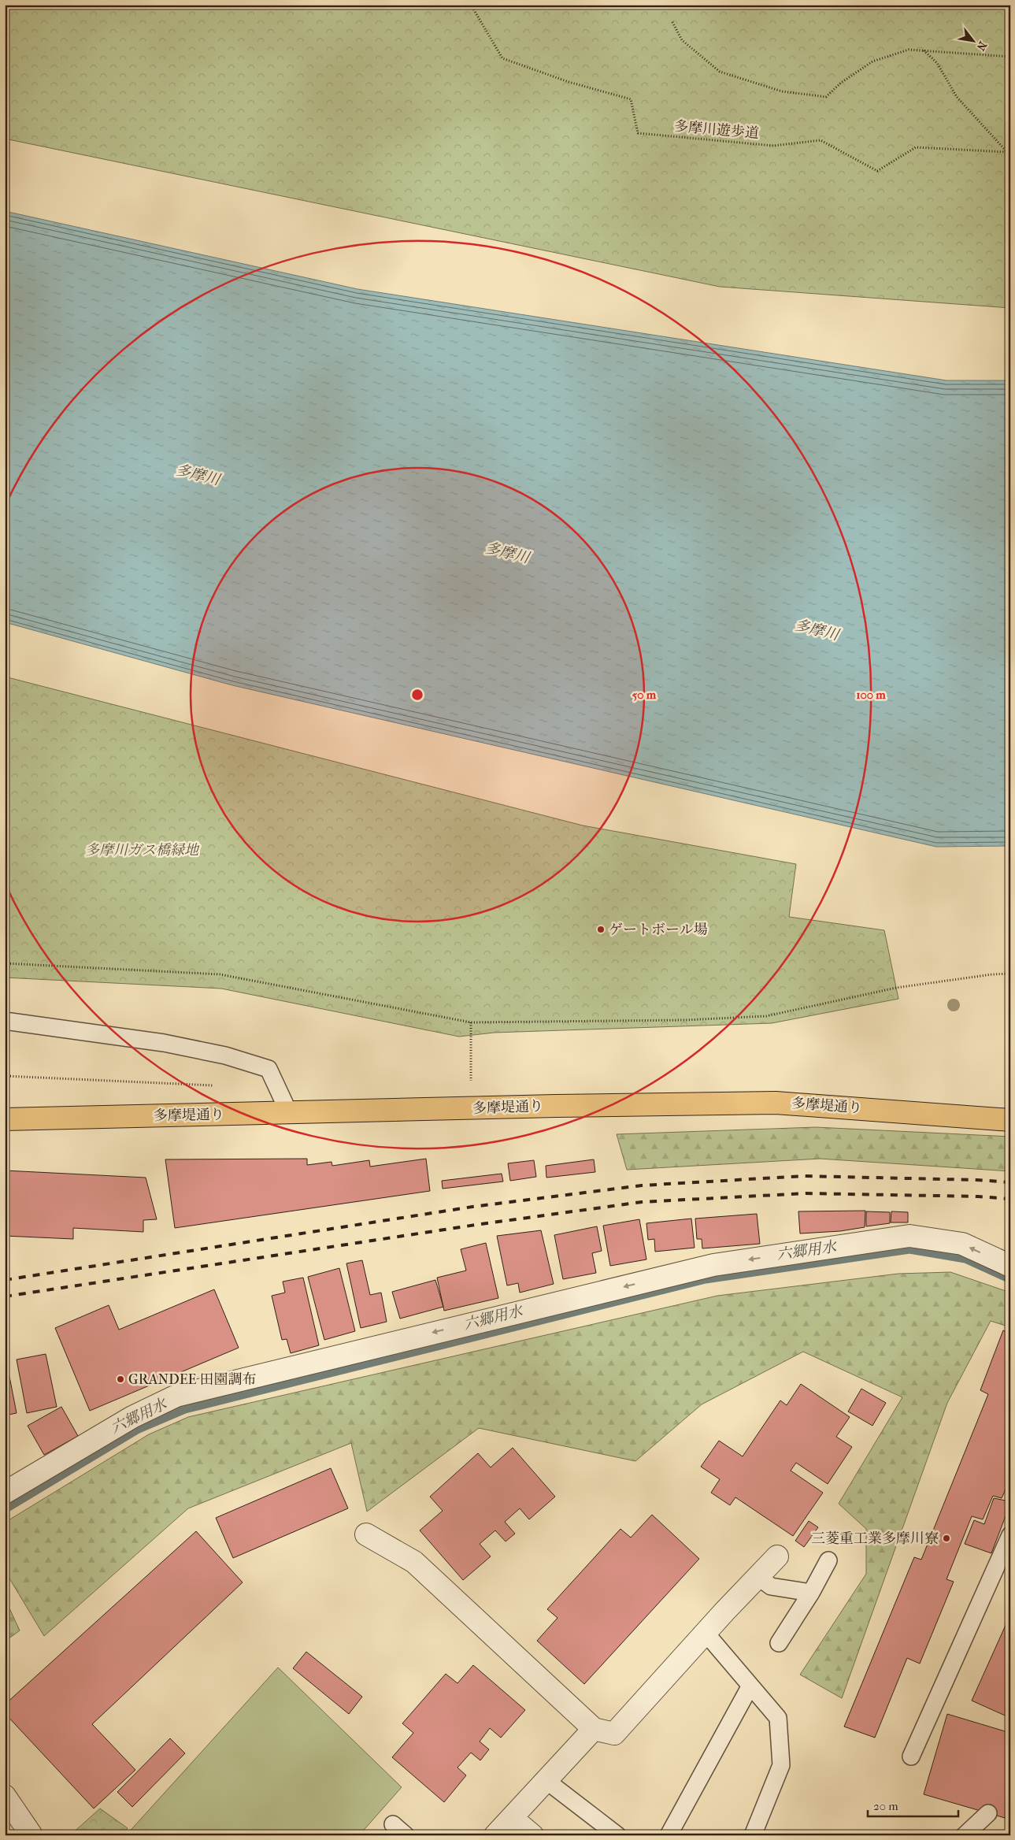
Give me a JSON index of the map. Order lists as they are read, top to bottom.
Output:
{
  "streets": {
    "main road": ["多摩堤通り"],
    "path": ["多摩川遊歩道"]
  },
  "water": ["多摩川", "六郷用水"],
  "parks": ["多摩川ガス橋緑地"],
  "places": ["ゲートボール場", "GRANDEE 田園調布", "三菱重工業多摩川寮"],
  "scale_bar": "20 m",
  "north": "bottom right",
  "rings": ["50 m", "100 m"]
}
